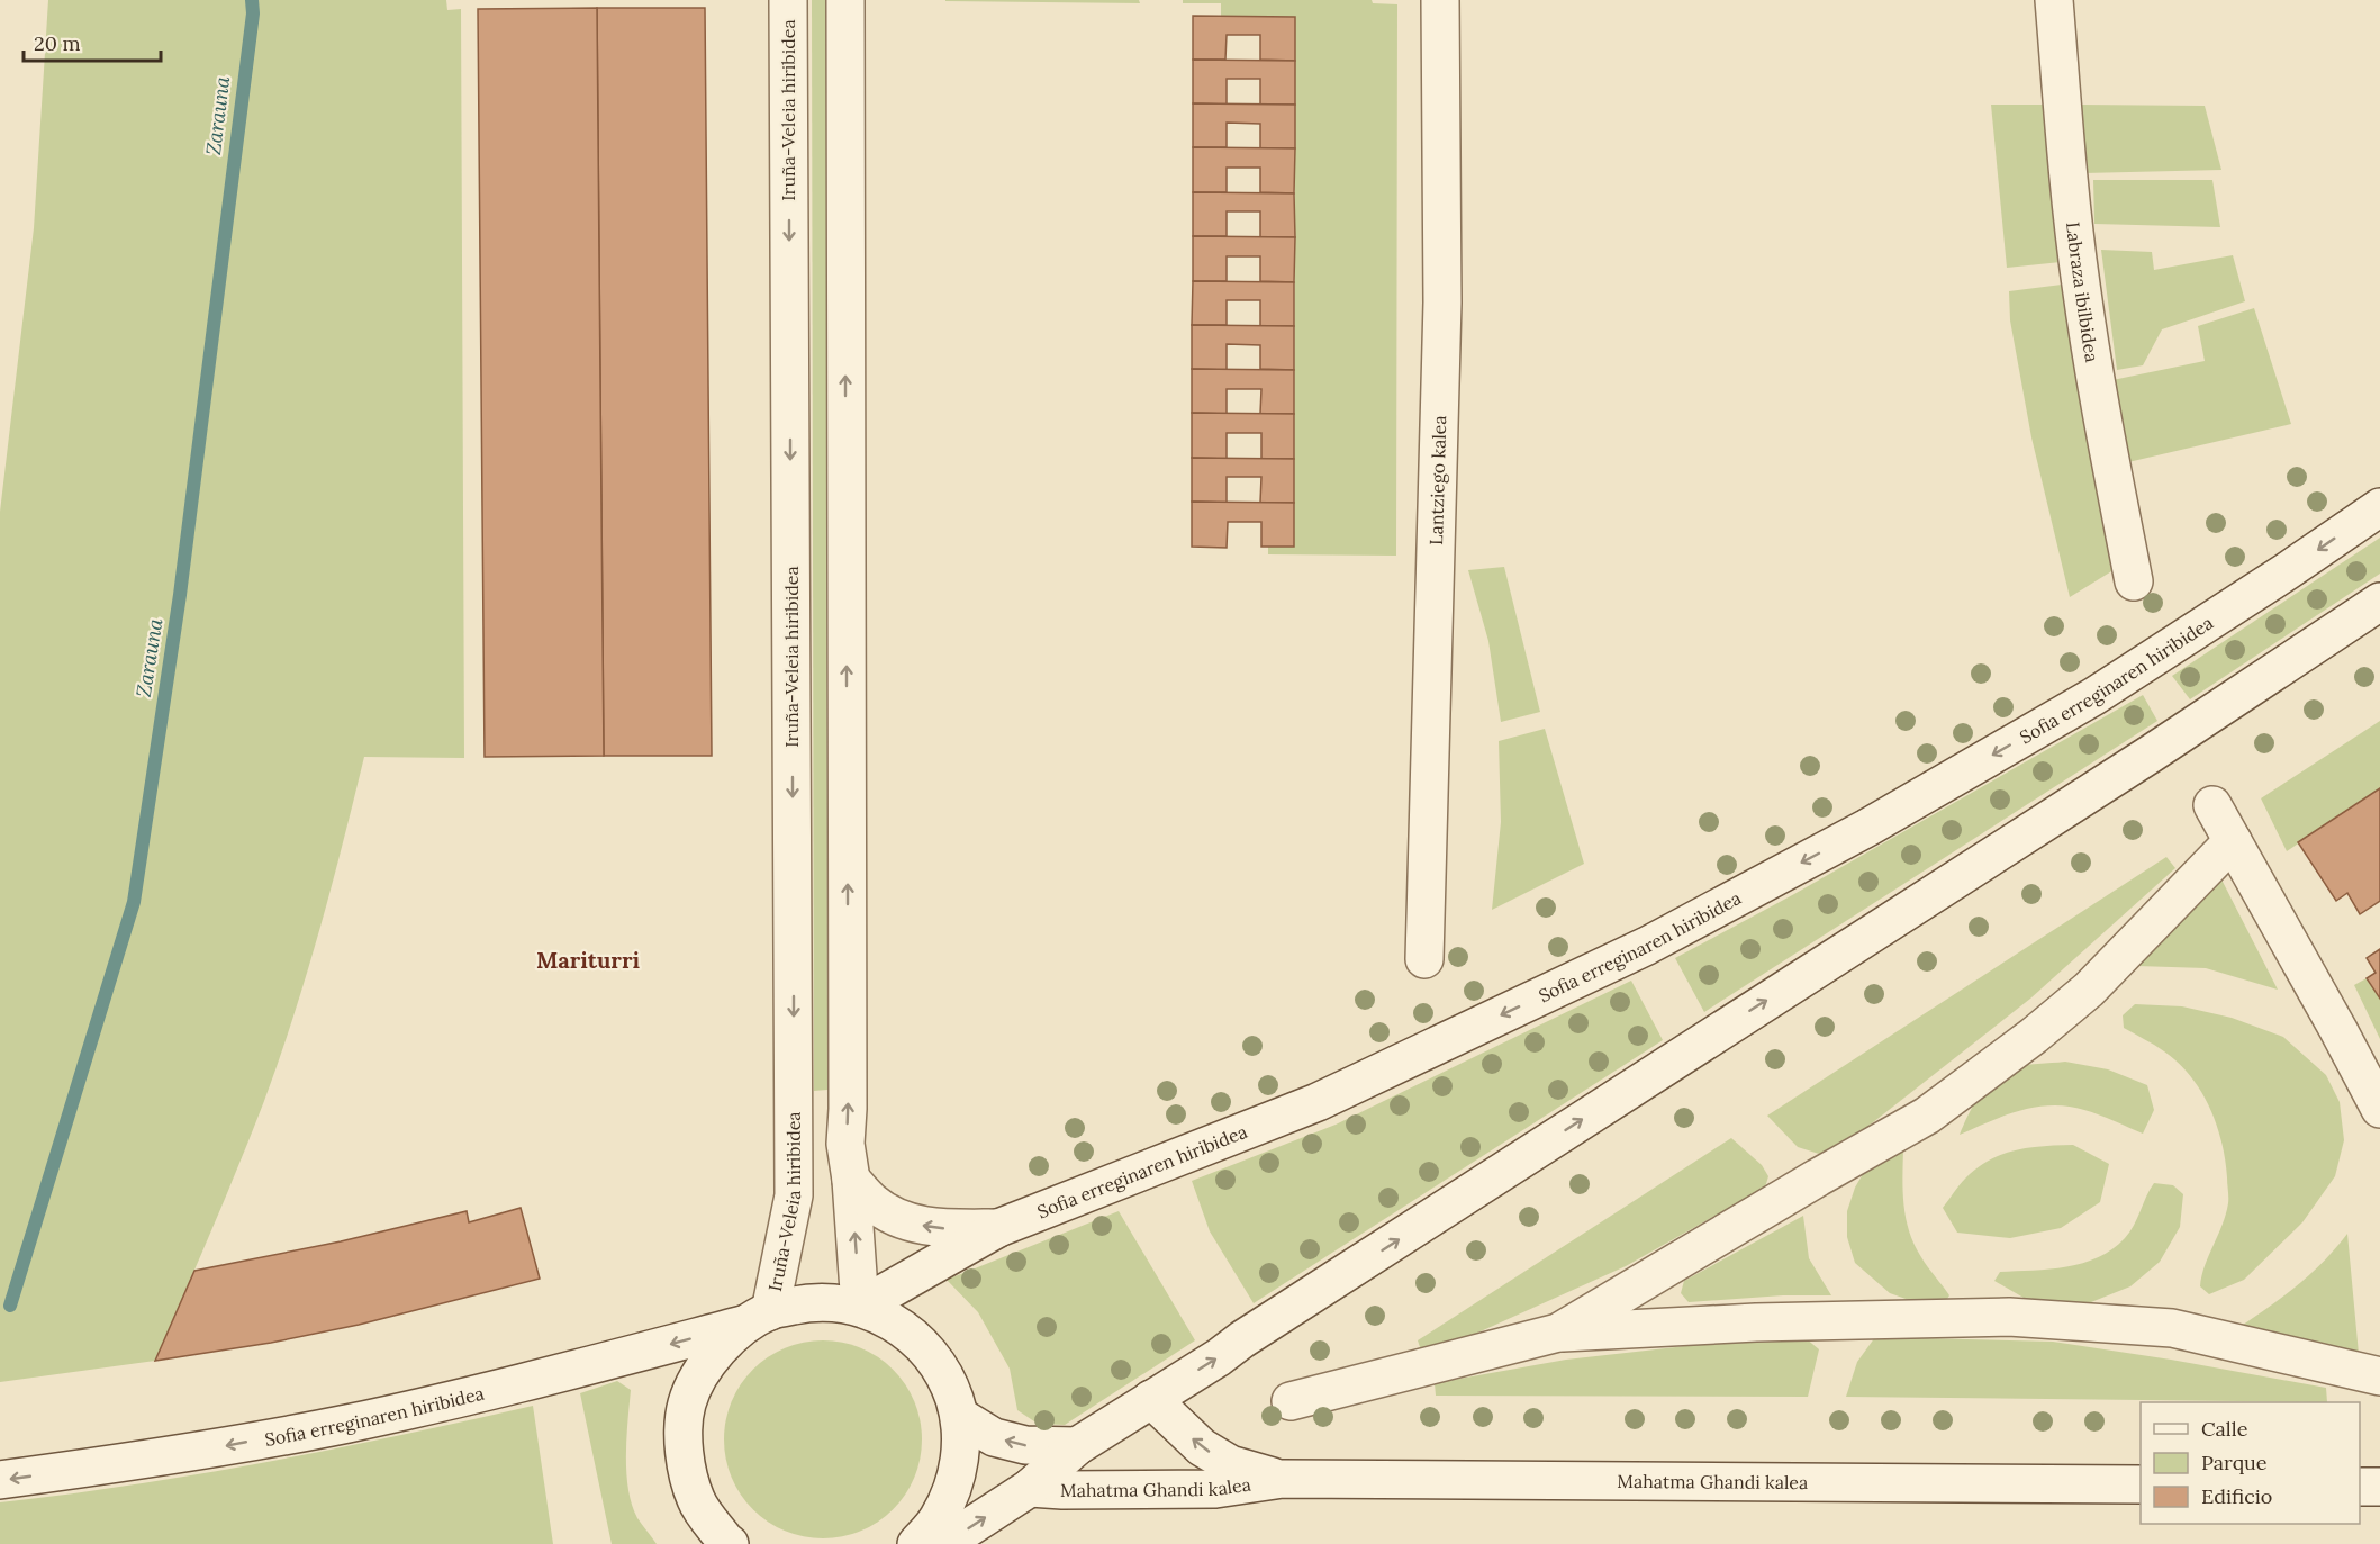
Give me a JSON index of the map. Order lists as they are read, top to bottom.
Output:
{
  "streets": {
    "street": [
      "Iruña-Veleia hiribidea",
      "Labraza ibilbidea",
      "Lantziego kalea",
      "Sofia erreginaren hiribidea",
      "Mahatma Ghandi kalea"
    ]
  },
  "crossings": [
    ["Iruña-Veleia hiribidea", "Sofia erreginaren hiribidea"]
  ],
  "districts": ["Mariturri"],
  "water": ["Zarauna"],
  "legend": ["Calle", "Parque", "Edificio"],
  "scale_bar": "20 m"
}
